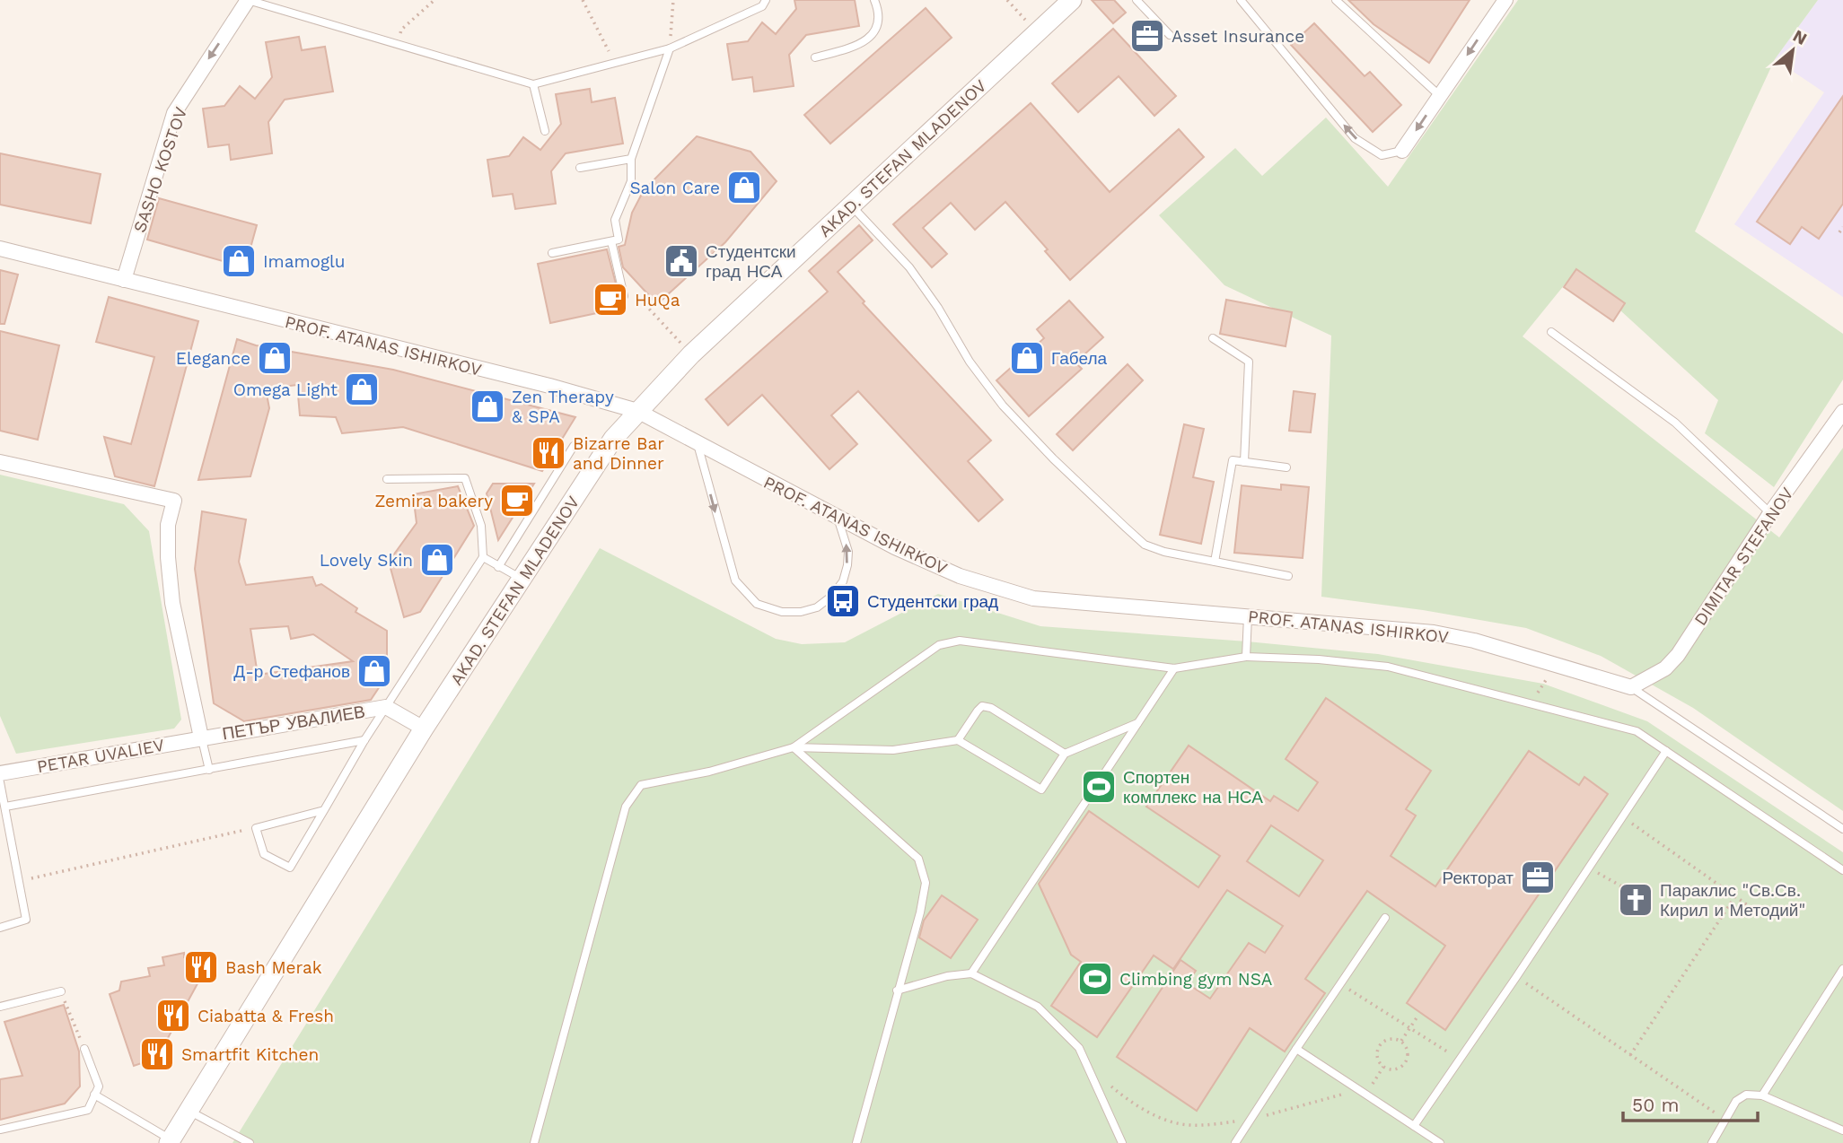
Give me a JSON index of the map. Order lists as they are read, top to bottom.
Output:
{
  "streets": {
    "street": [
      "AKAD. STEFAN MLADENOV",
      "SASHO KOSTOV",
      "PROF. ATANAS ISHIRKOV",
      "DIMITAR STEFANOV",
      "ПЕТЪР УВАЛИЕВ",
      "PETAR UVALIEV"
    ]
  },
  "crossings": [
    ["AKAD. STEFAN MLADENOV", "PROF. ATANAS ISHIRKOV"],
    ["SASHO KOSTOV", "PROF. ATANAS ISHIRKOV"],
    ["PROF. ATANAS ISHIRKOV", "DIMITAR STEFANOV"],
    ["ПЕТЪР УВАЛИЕВ", "PETAR UVALIEV"]
  ],
  "one_way": ["SASHO KOSTOV"],
  "places": {
    "office": ["Asset Insurance", "Ректорат"],
    "shop": [
      "Salon Care",
      "Imamoglu",
      "Elegance",
      "Габела",
      "Omega Light",
      "Zen Therapy & SPA",
      "Lovely Skin",
      "Д-р Стефанов"
    ],
    "public building": ["Студентски град НСА"],
    "cafe": ["HuQa", "Zemira bakery"],
    "restaurant": [
      "Bizarre Bar and Dinner",
      "Bash Merak",
      "Ciabatta & Fresh",
      "Smartfit Kitchen"
    ],
    "bus stop": ["Студентски град"],
    "sports": ["Спортен комплекс на НСА", "Climbing gym NSA"],
    "church": ["Параклис \"Св.Св. Кирил и Методий\""]
  },
  "scale_bar": "50 m",
  "north": "top right"
}
